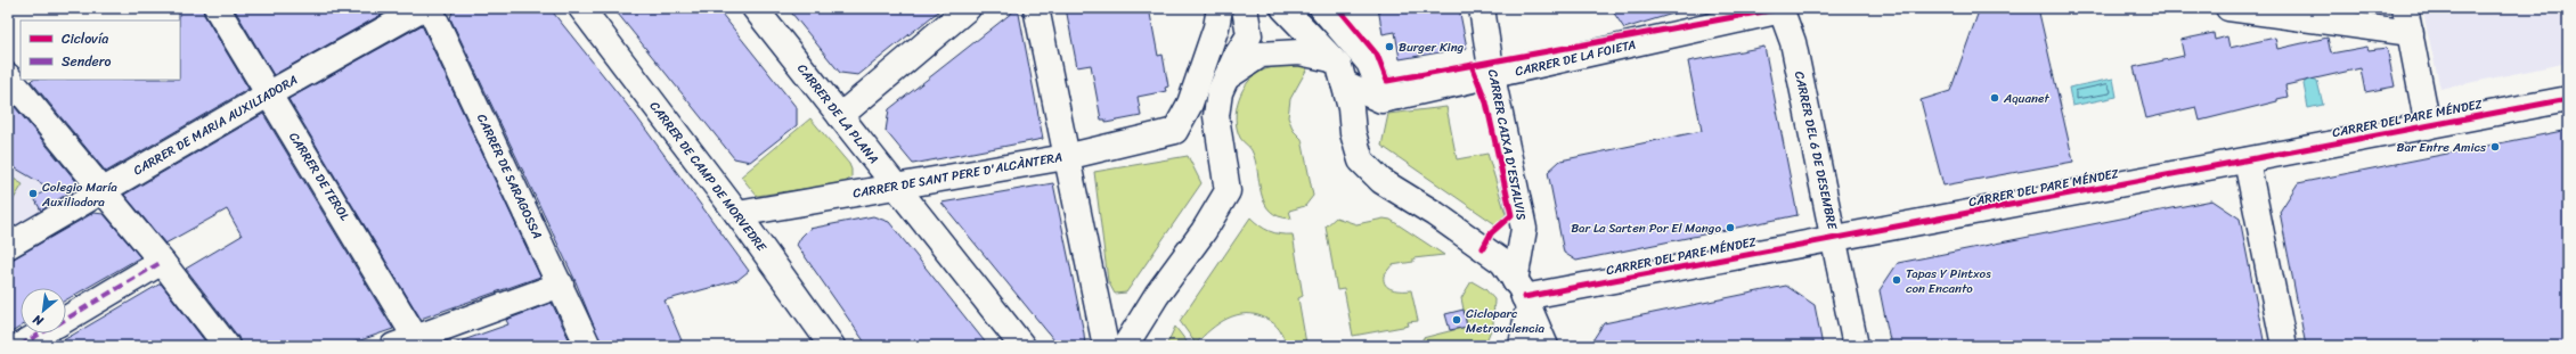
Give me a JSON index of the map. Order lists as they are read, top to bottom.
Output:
{
  "streets": {
    "street": [
      "CARRER DE LA FOIETA",
      "CARRER DE LA PLANA",
      "CARRER DEL PARE MÉNDEZ",
      "CARRER DE MARIA AUXILIADORA",
      "CARRER CAIXA D'ESTALVIS",
      "CARRER DEL 6 DE DESEMBRE",
      "CARRER DE SANT PERE D'ALCÀNTERA",
      "CARRER DE TEROL",
      "CARRER DE SARAGOSSA",
      "CARRER DE CAMP DE MORVEDRE"
    ]
  },
  "crossings": [
    ["CARRER DE LA FOIETA", "CARRER CAIXA D'ESTALVIS"],
    ["CARRER DE LA FOIETA", "CARRER DEL 6 DE DESEMBRE"],
    ["CARRER DE LA PLANA", "CARRER DE SANT PERE D'ALCÀNTERA"],
    ["CARRER DEL PARE MÉNDEZ", "CARRER CAIXA D'ESTALVIS"],
    ["CARRER DEL PARE MÉNDEZ", "CARRER DEL 6 DE DESEMBRE"],
    ["CARRER DE MARIA AUXILIADORA", "CARRER DE TEROL"],
    ["CARRER DE SANT PERE D'ALCÀNTERA", "CARRER DE CAMP DE MORVEDRE"]
  ],
  "places": [
    "Burger King",
    "Aquanet",
    "Bar Entre Amics",
    "Colegio María Auxiliadora",
    "Bar La Sarten Por El Mango",
    "Tapas Y Pintxos con Encanto",
    "Cicloparc Metrovalencia"
  ],
  "legend": ["Ciclovía", "Sendero"],
  "north": "bottom left"
}
